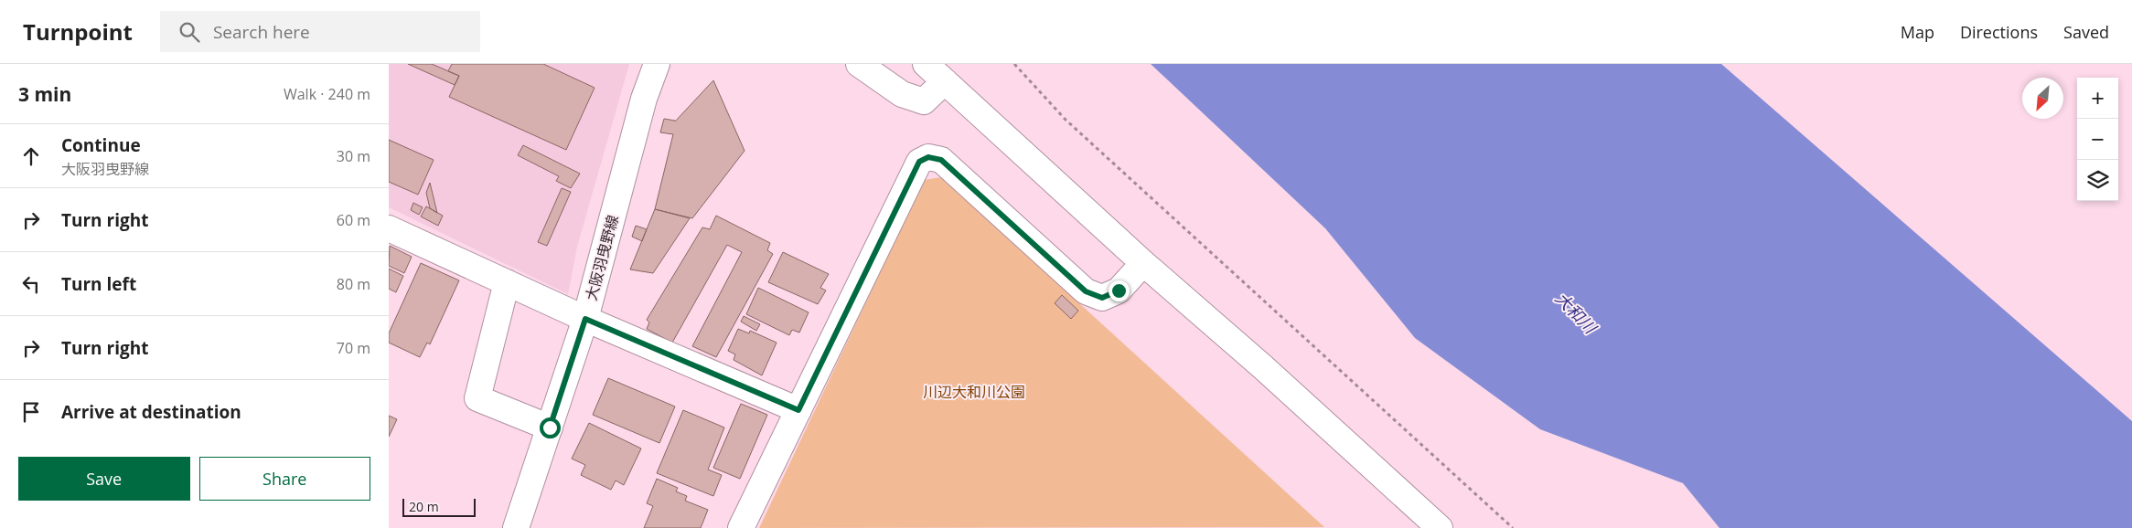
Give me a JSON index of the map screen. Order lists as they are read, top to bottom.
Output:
{
  "streets": {
    "street": ["大阪羽曳野線"]
  },
  "water": ["大和川"],
  "parks": ["川辺大和川公園"],
  "scale_bar": "20 m",
  "north": "bottom left",
  "page": {
    "header": "Turnpoint",
    "search": "Search here",
    "nav": ["Map", "Directions", "Saved"],
    "heading": ["3 min", "Walk · 240 m"],
    "map_buttons": ["+", "−"],
    "list": [
      ["Continue", "大阪羽曳野線", "30 m"],
      ["Turn right", "60 m"],
      ["Turn left", "80 m"],
      ["Turn right", "70 m"],
      "Arrive at destination"
    ],
    "buttons": ["Save", "Share"],
    "scale": "20 m"
  }
}
